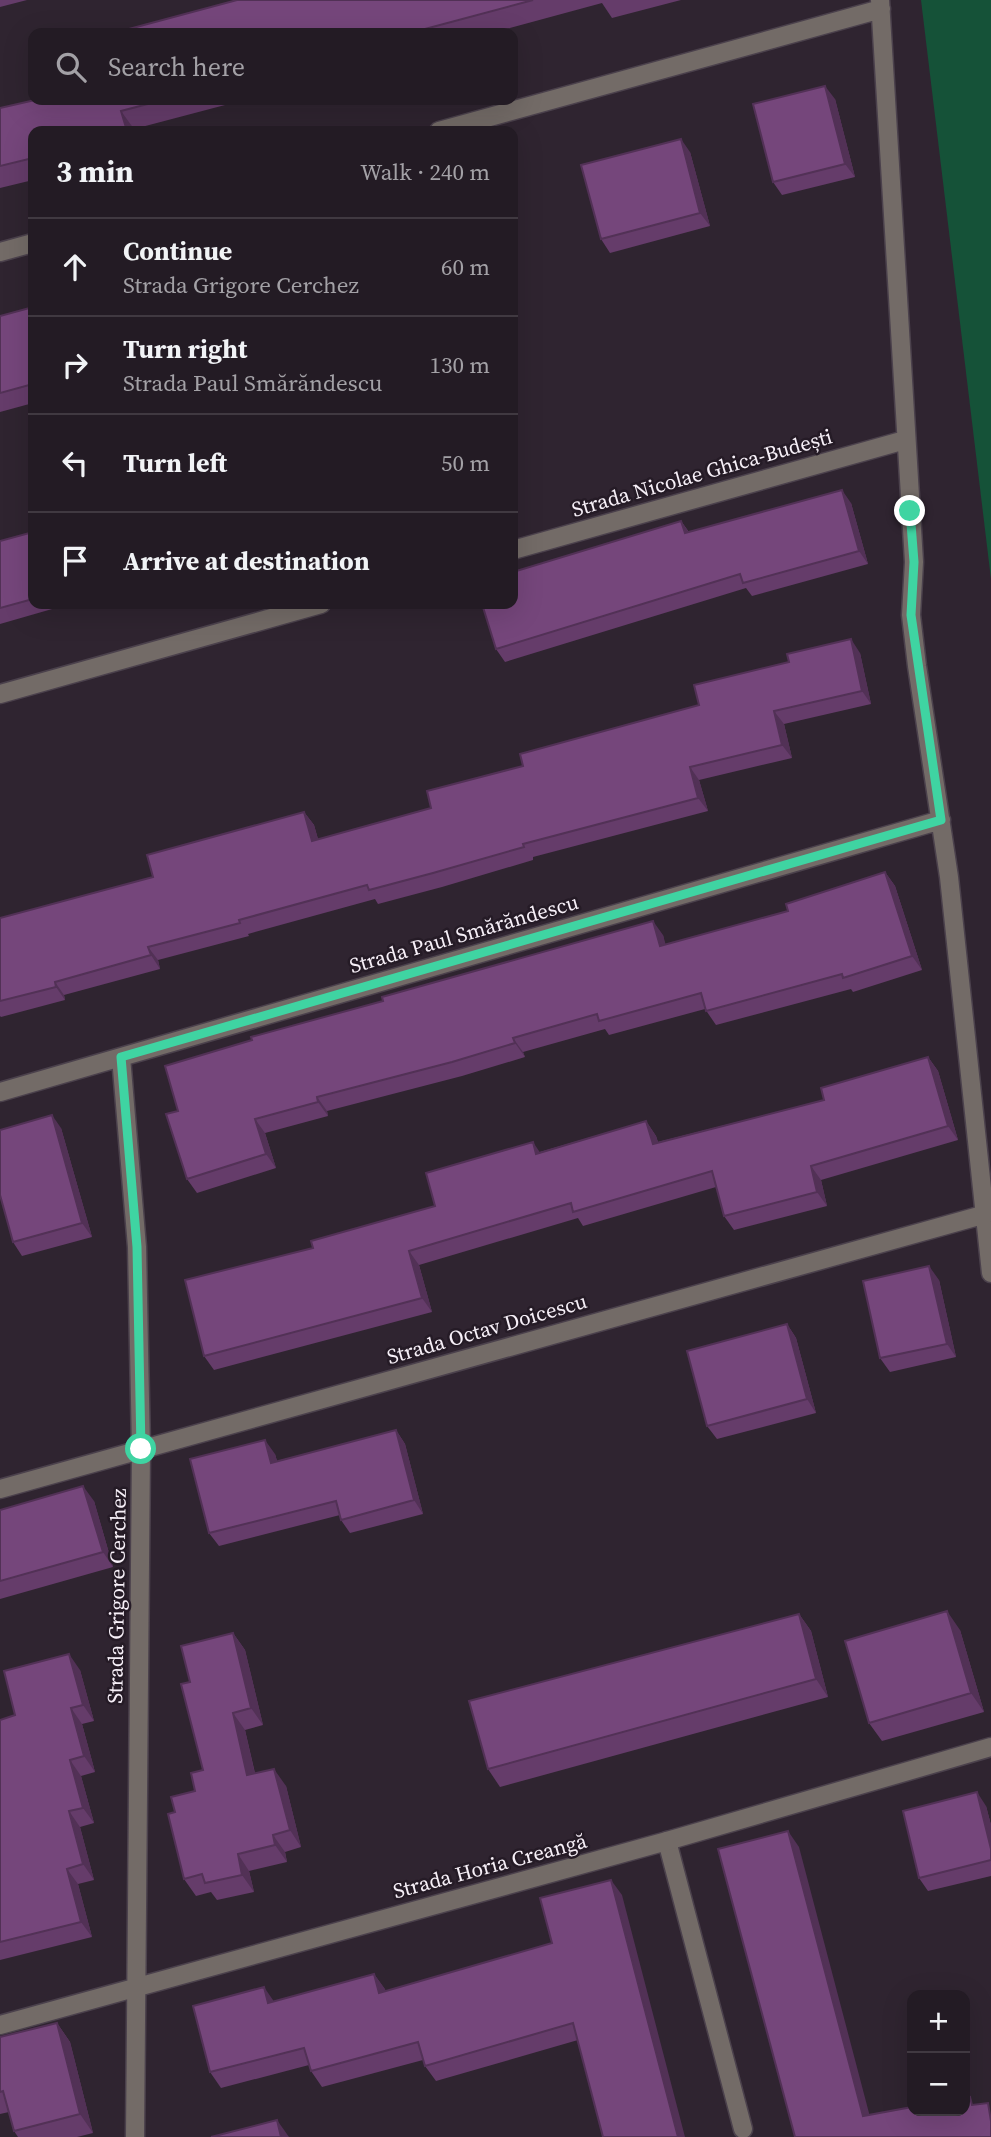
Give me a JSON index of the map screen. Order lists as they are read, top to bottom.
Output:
{
  "streets": {
    "street": [
      "Strada Nicolae Ghica-Budești",
      "Strada Paul Smărăndescu",
      "Strada Octav Doicescu",
      "Strada Grigore Cerchez",
      "Strada Horia Creangă"
    ]
  },
  "crossings": [
    ["Strada Paul Smărăndescu", "Strada Grigore Cerchez"],
    ["Strada Octav Doicescu", "Strada Grigore Cerchez"],
    ["Strada Grigore Cerchez", "Strada Horia Creangă"]
  ],
  "page": {
    "search": "Search here",
    "heading": ["3 min", "Walk · 240 m"],
    "list": [
      ["Continue", "Strada Grigore Cerchez", "60 m"],
      ["Turn right", "Strada Paul Smărăndescu", "130 m"],
      ["Turn left", "50 m"],
      "Arrive at destination"
    ],
    "map_buttons": ["+", "−"]
  }
}
